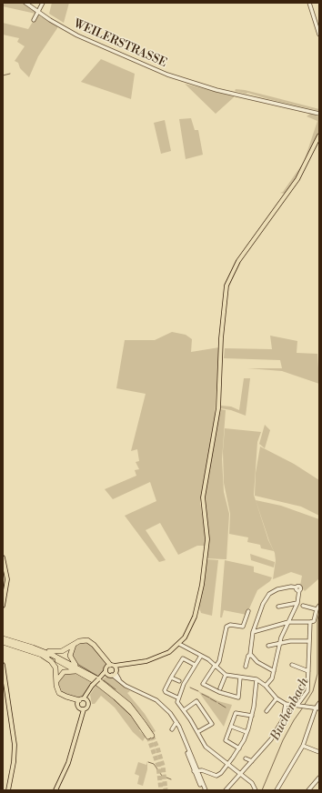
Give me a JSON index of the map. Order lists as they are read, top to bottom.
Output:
{
  "streets": {
    "street": ["WEILERSTRASSE"]
  },
  "water": ["Buchenbach"]
}
